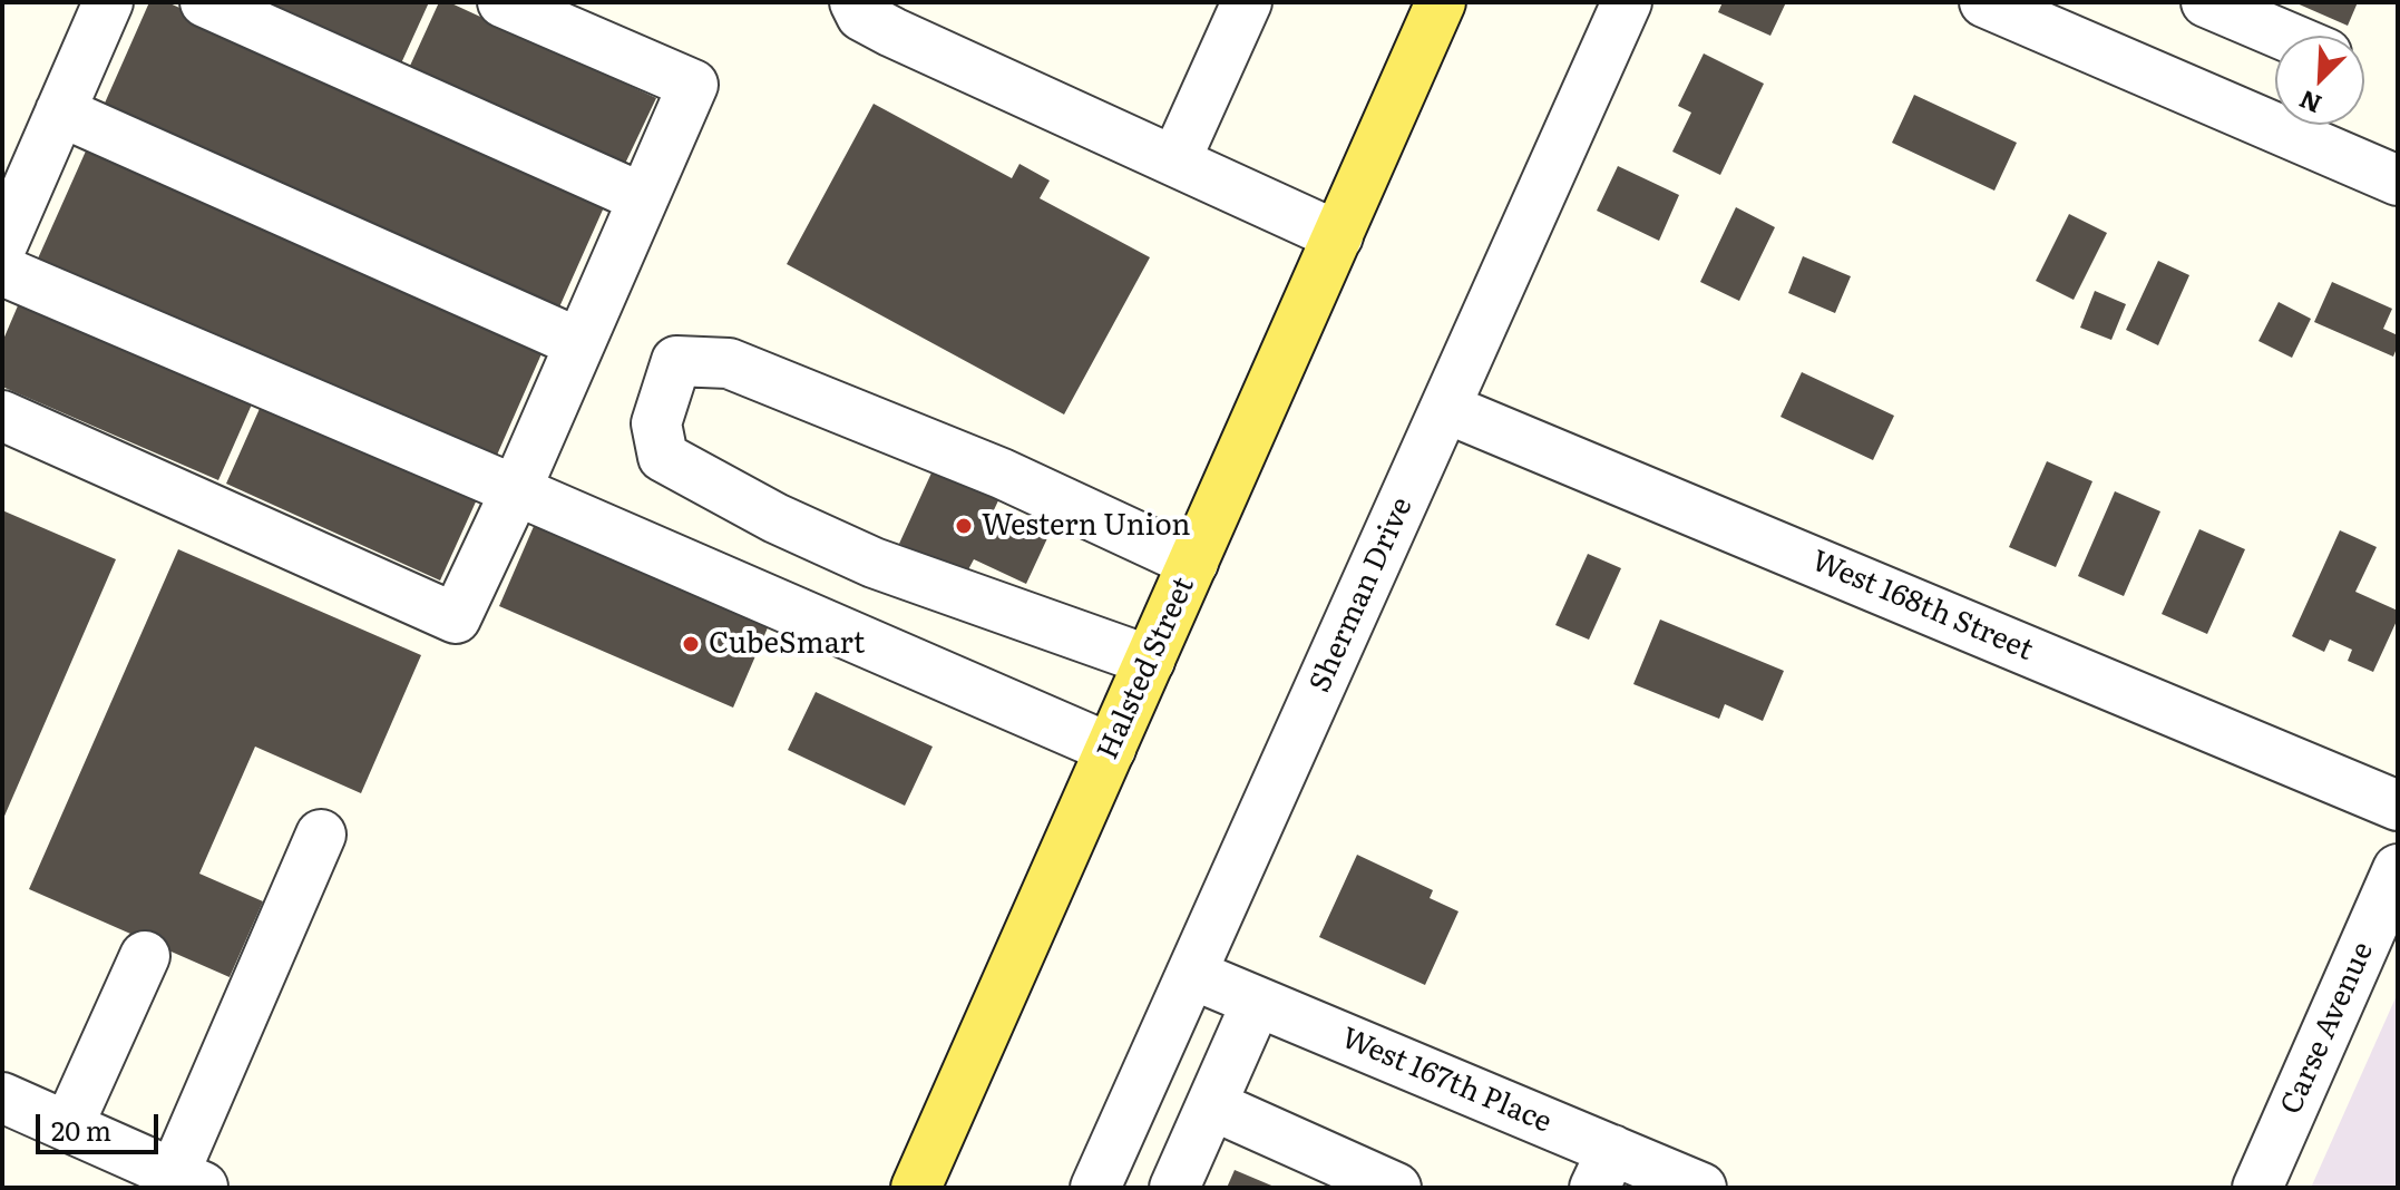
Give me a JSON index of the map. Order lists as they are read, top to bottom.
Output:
{
  "streets": {
    "main road": ["Halsted Street"],
    "street": [
      "Sherman Drive",
      "West 168th Street",
      "Carse Avenue",
      "West 167th Place"
    ]
  },
  "crossings": [
    ["Sherman Drive", "West 168th Street"],
    ["Sherman Drive", "West 167th Place"]
  ],
  "places": ["Western Union", "CubeSmart"],
  "scale_bar": "20 m",
  "north": "bottom left"
}
